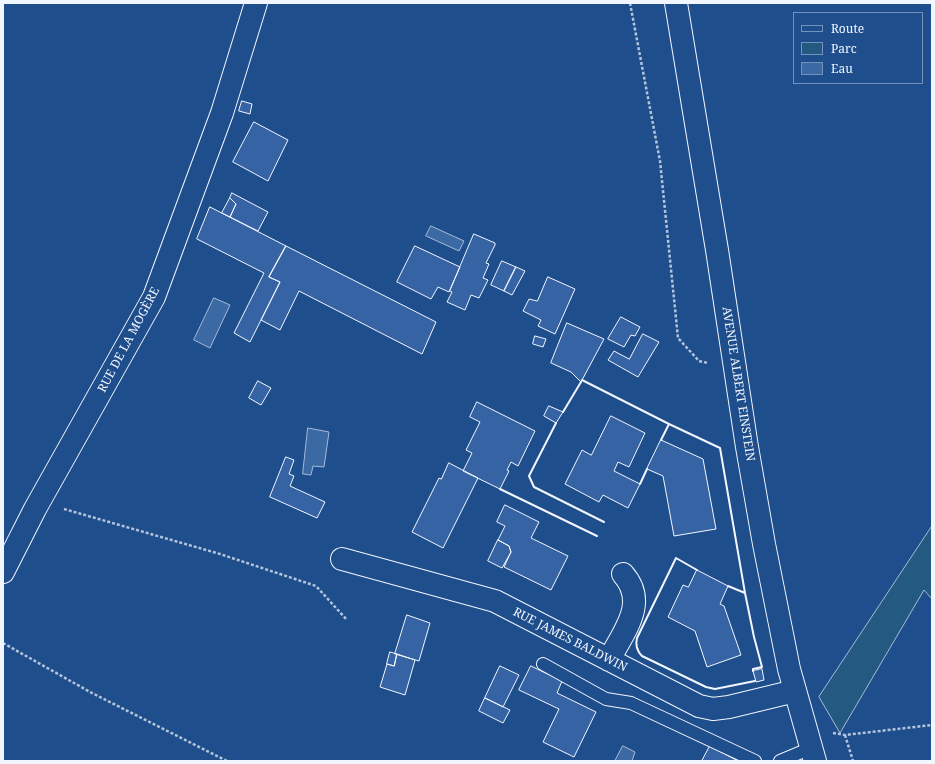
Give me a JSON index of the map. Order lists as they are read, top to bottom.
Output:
{
  "streets": {
    "street": ["RUE DE LA MOGÈRE", "AVENUE ALBERT EINSTEIN", "RUE JAMES BALDWIN"]
  },
  "crossings": [
    ["AVENUE ALBERT EINSTEIN", "RUE JAMES BALDWIN"]
  ],
  "legend": ["Route", "Parc", "Eau"]
}
